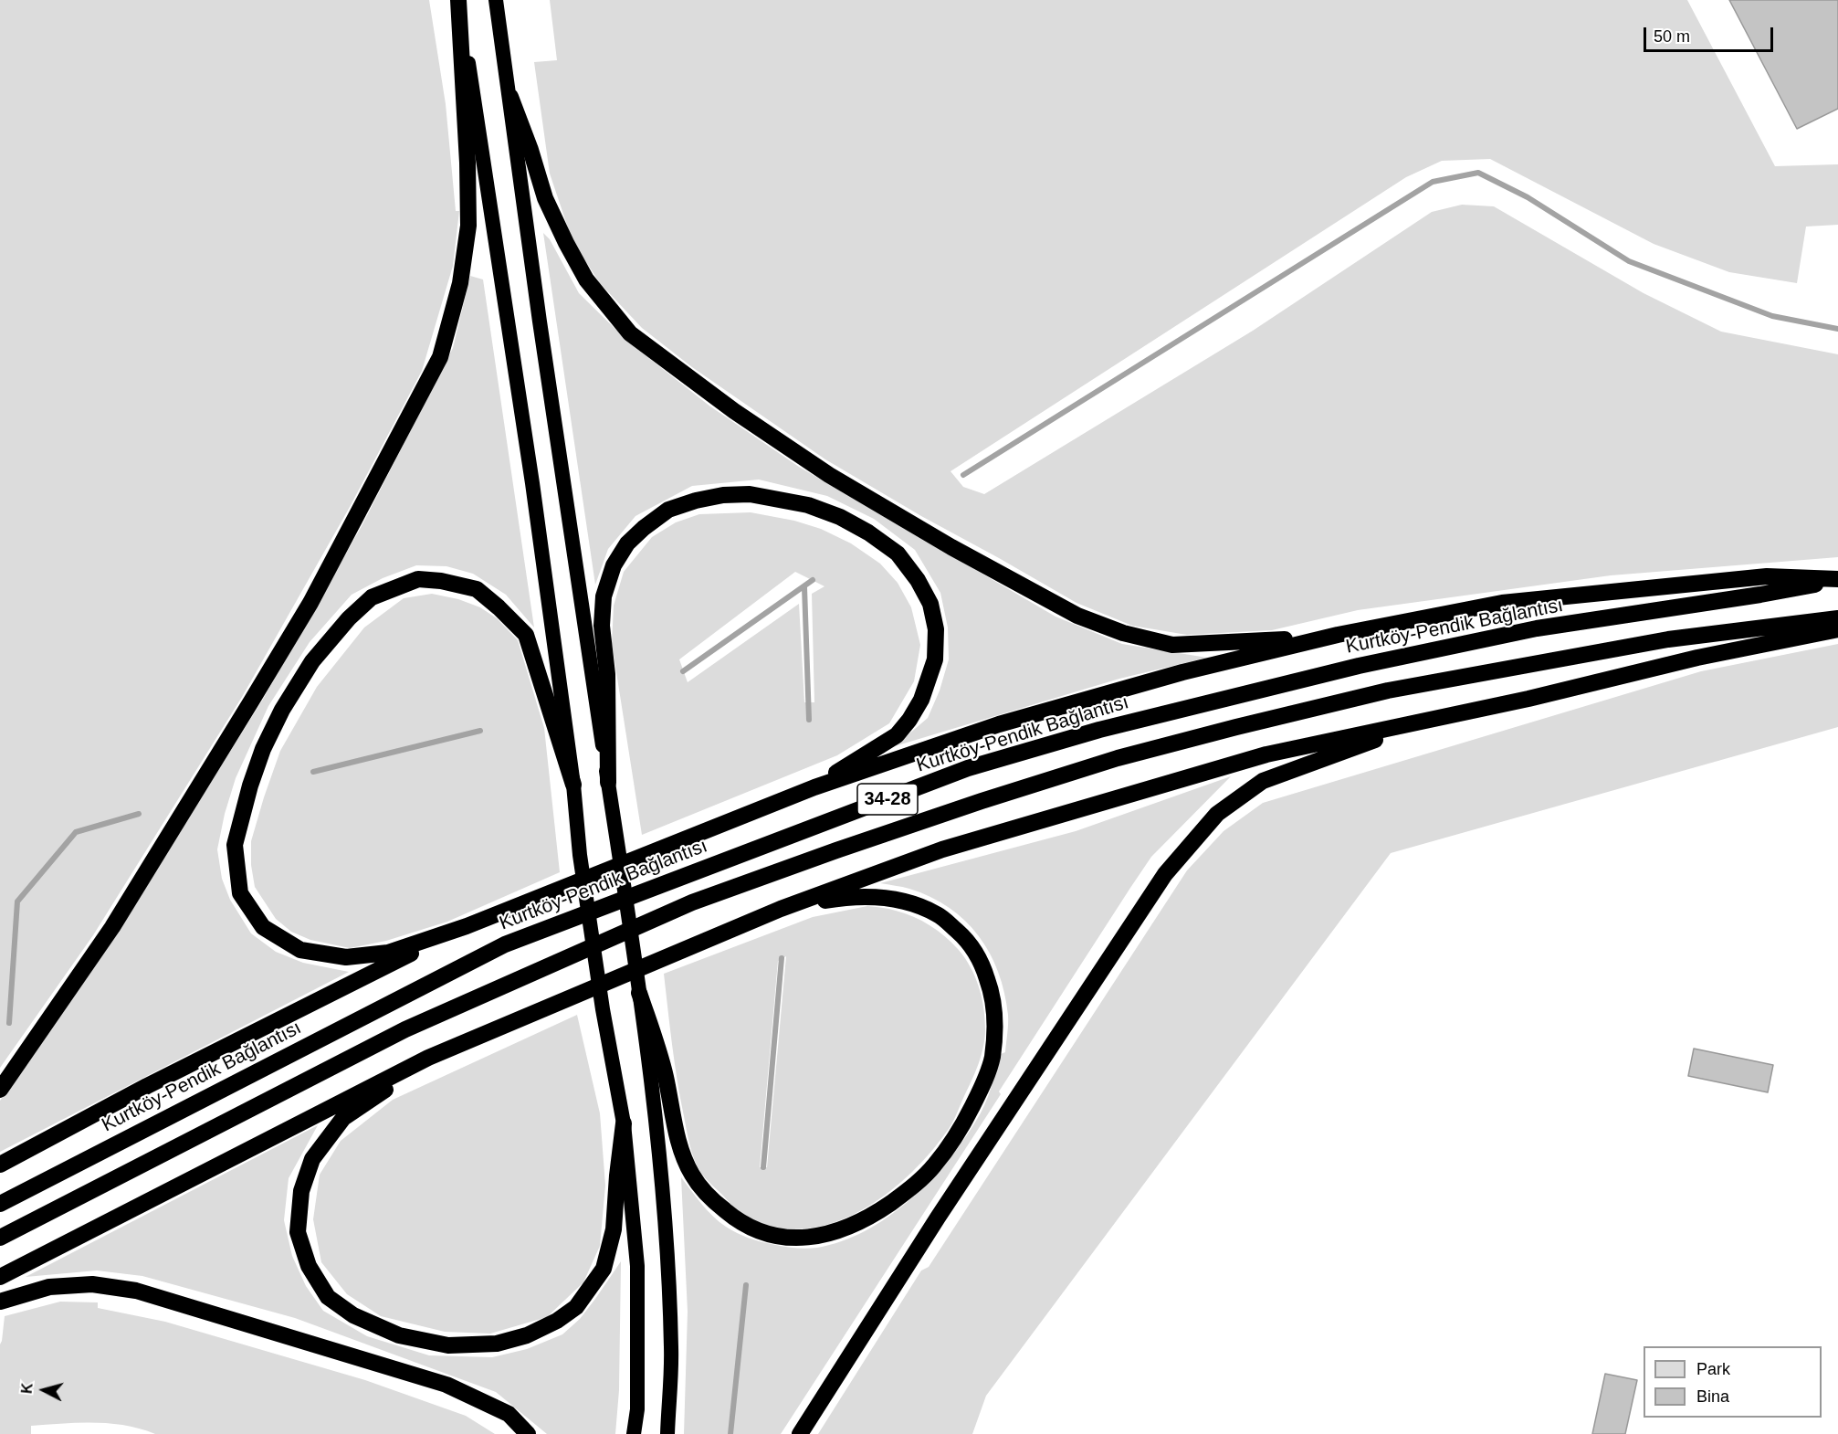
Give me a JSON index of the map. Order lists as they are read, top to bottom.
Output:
{
  "streets": {
    "highway": ["Kurtköy-Pendik Bağlantısı", "34-28"]
  },
  "legend": ["Park", "Bina"],
  "scale_bar": "50 m",
  "north": "left"
}
